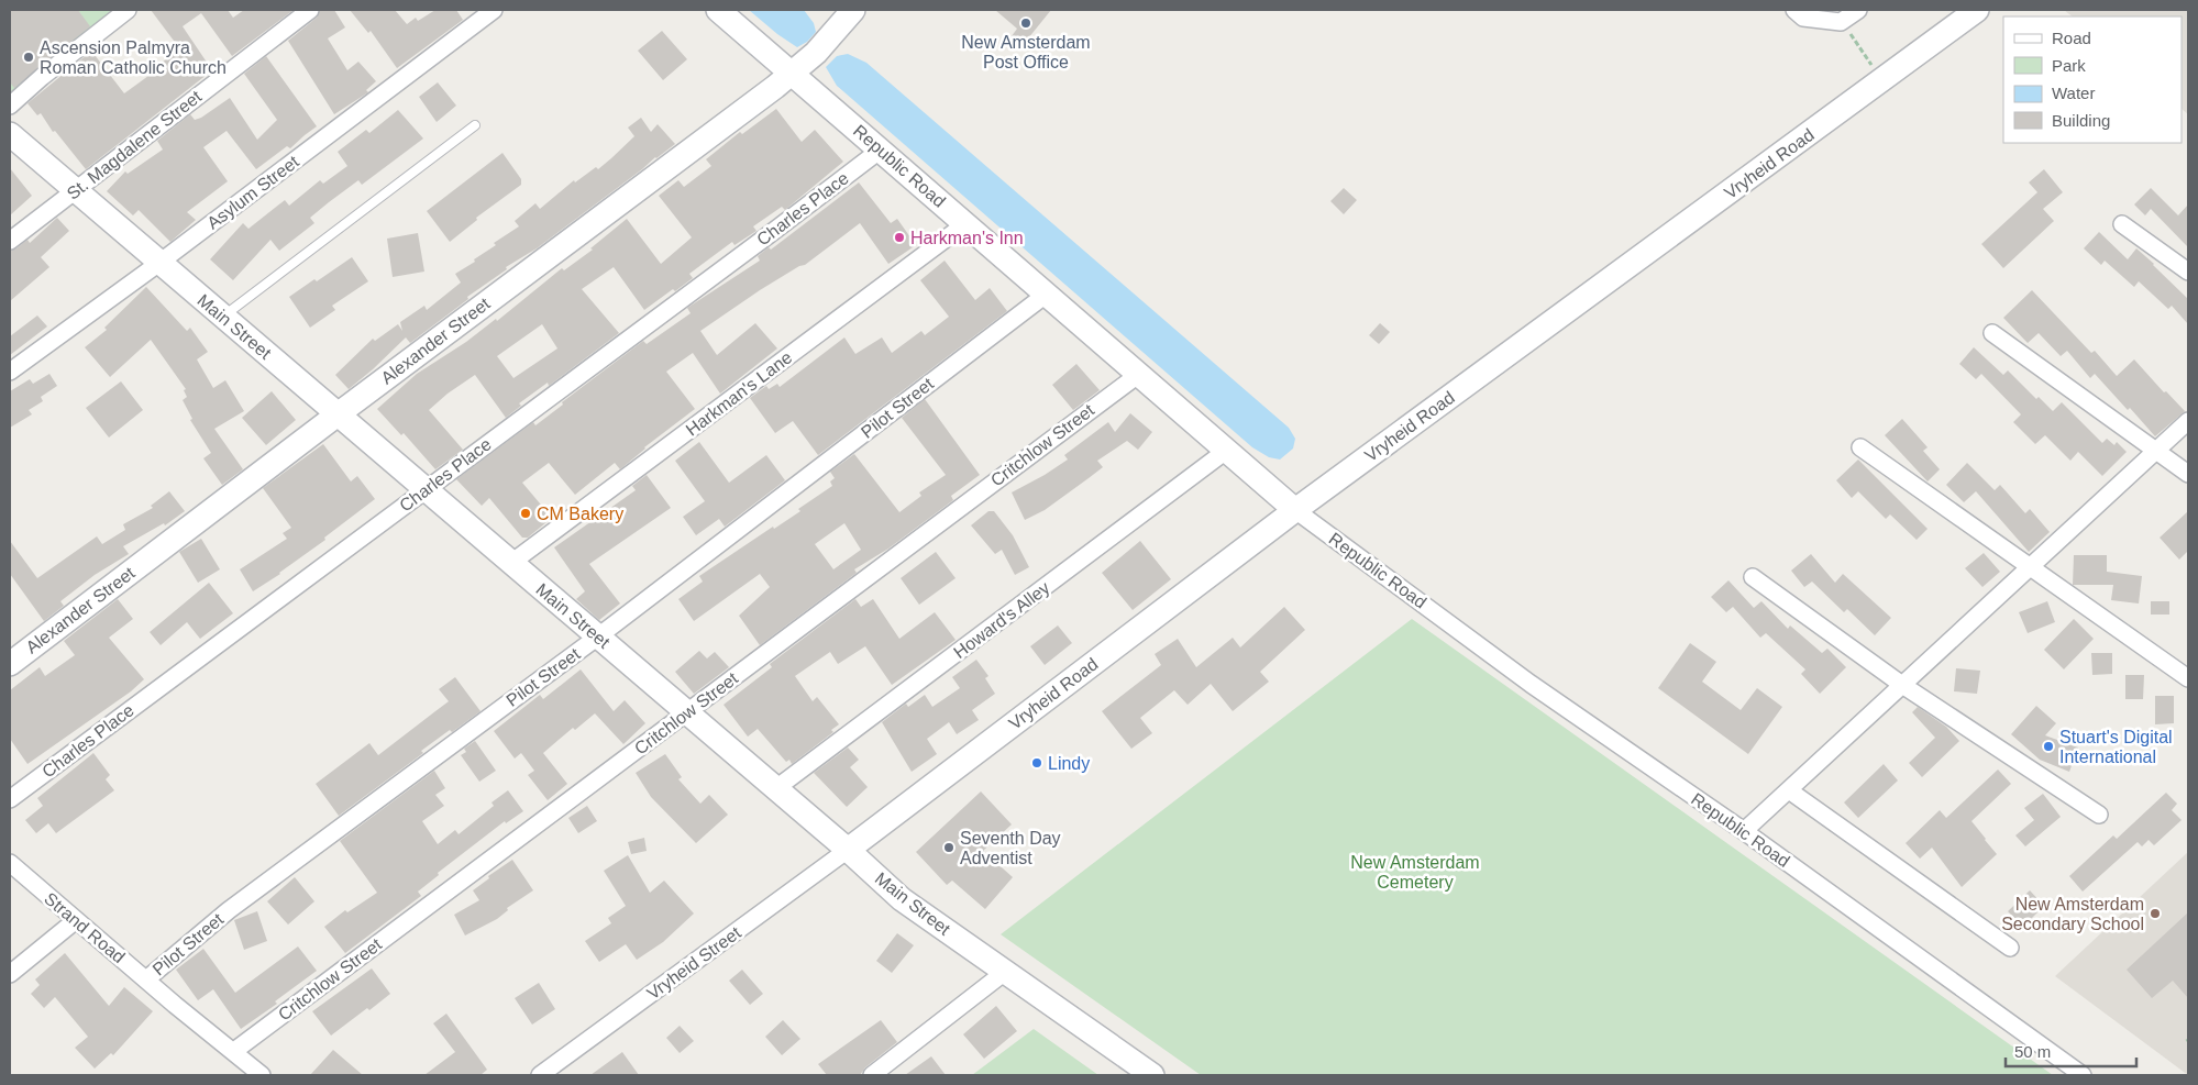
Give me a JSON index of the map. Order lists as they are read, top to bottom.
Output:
{
  "streets": {
    "street": [
      "St. Magdalene Street",
      "Vryheid Road",
      "Republic Road",
      "Asylum Street",
      "Charles Place",
      "Main Street",
      "Alexander Street",
      "Harkman's Lane",
      "Pilot Street",
      "Critchlow Street",
      "Howard's Alley",
      "Strand Road",
      "Vryheid Street"
    ]
  },
  "crossings": [
    ["St. Magdalene Street", "Main Street"],
    ["Vryheid Road", "Republic Road"],
    ["Vryheid Road", "Main Street"],
    ["Vryheid Road", "Vryheid Street"],
    ["Republic Road", "Charles Place"],
    ["Republic Road", "Alexander Street"],
    ["Republic Road", "Harkman's Lane"],
    ["Republic Road", "Pilot Street"],
    ["Republic Road", "Critchlow Street"],
    ["Republic Road", "Howard's Alley"],
    ["Asylum Street", "Main Street"],
    ["Charles Place", "Main Street"],
    ["Main Street", "Alexander Street"],
    ["Main Street", "Harkman's Lane"],
    ["Main Street", "Pilot Street"],
    ["Main Street", "Critchlow Street"],
    ["Main Street", "Howard's Alley"],
    ["Main Street", "Vryheid Street"],
    ["Pilot Street", "Strand Road"],
    ["Critchlow Street", "Strand Road"]
  ],
  "parks": ["New Amsterdam Cemetery"],
  "places": [
    "New Amsterdam Post Office",
    "Ascension Palmyra Roman Catholic Church",
    "Harkman's Inn",
    "CM Bakery",
    "Stuart's Digital International",
    "Lindy",
    "Seventh Day Adventist",
    "New Amsterdam Secondary School"
  ],
  "legend": [
    "Road",
    "Park",
    "Water",
    "Building"
  ],
  "scale_bar": "50 m"
}
